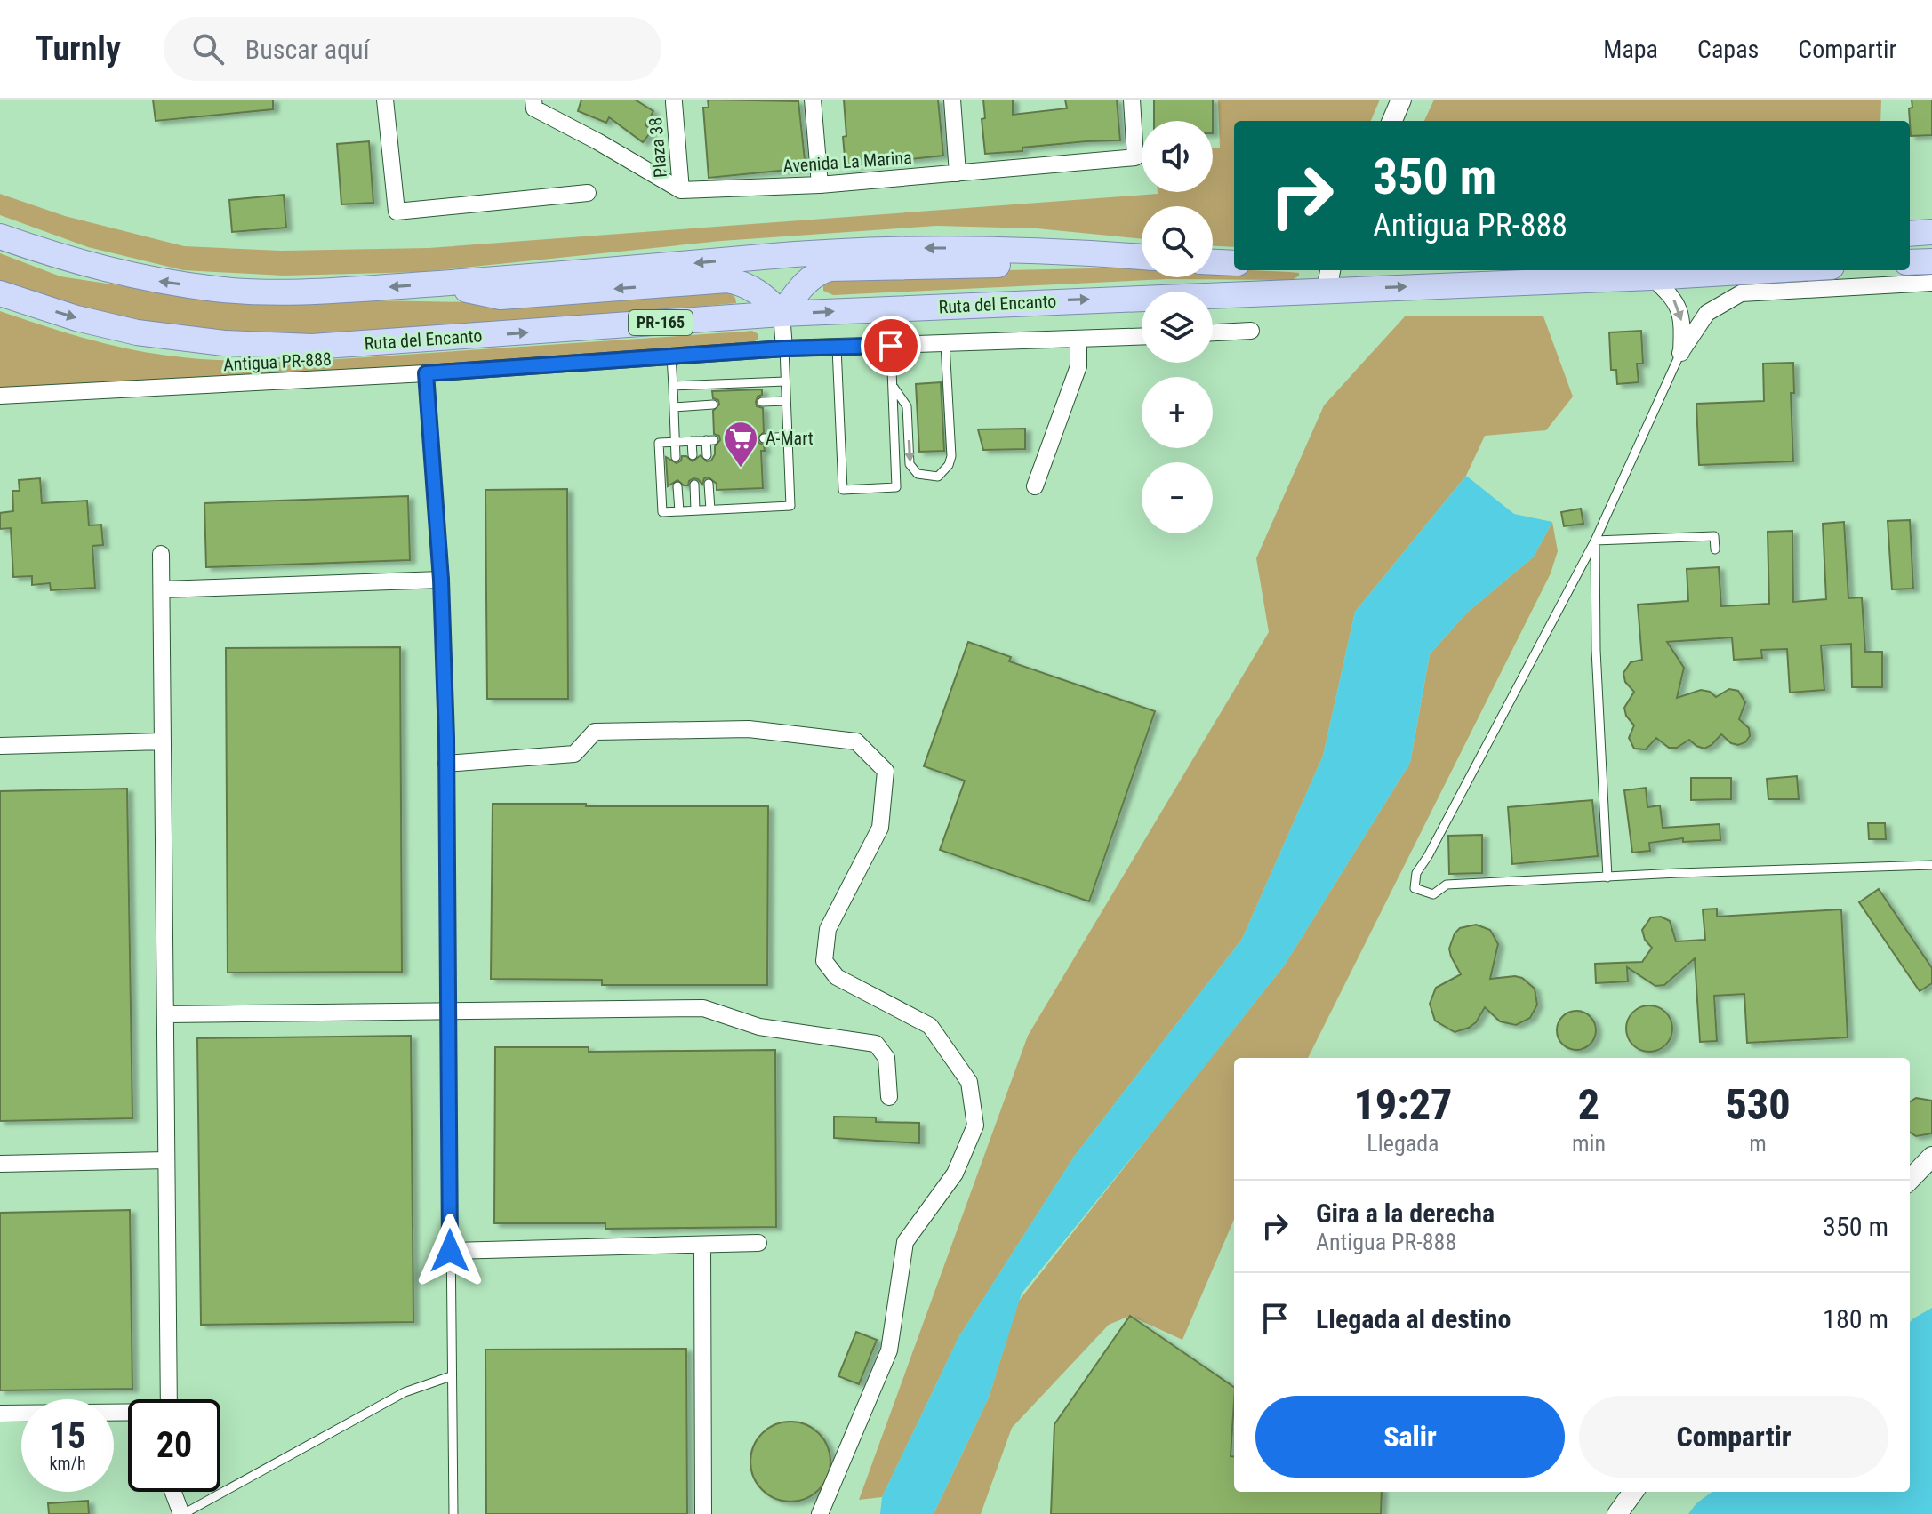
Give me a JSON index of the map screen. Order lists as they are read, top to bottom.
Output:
{
  "streets": {
    "main road": ["Ruta del Encanto", "PR-165"],
    "street": ["Plaza 38", "Avenida La Marina", "Antigua PR-888"]
  },
  "crossings": [
    ["Plaza 38", "Avenida La Marina"]
  ],
  "places": {
    "supermarket": ["A-Mart"]
  },
  "page": {
    "header": "Turnly",
    "search": "Buscar aquí",
    "nav": ["Mapa", "Capas", "Compartir"],
    "map_buttons": ["+", "−"],
    "turn": ["350 m", "Antigua PR-888"],
    "eta": [
      "19:27",
      "Llegada",
      "2",
      "min",
      "530",
      "m"
    ],
    "list": [
      {
        "name": "Gira a la derecha",
        "note": "Antigua PR-888",
        "value": "350 m"
      },
      {
        "name": "Llegada al destino",
        "value": "180 m"
      }
    ],
    "buttons": ["Salir", "Compartir"],
    "speed": "15 km/h",
    "limit": "20"
  }
}
